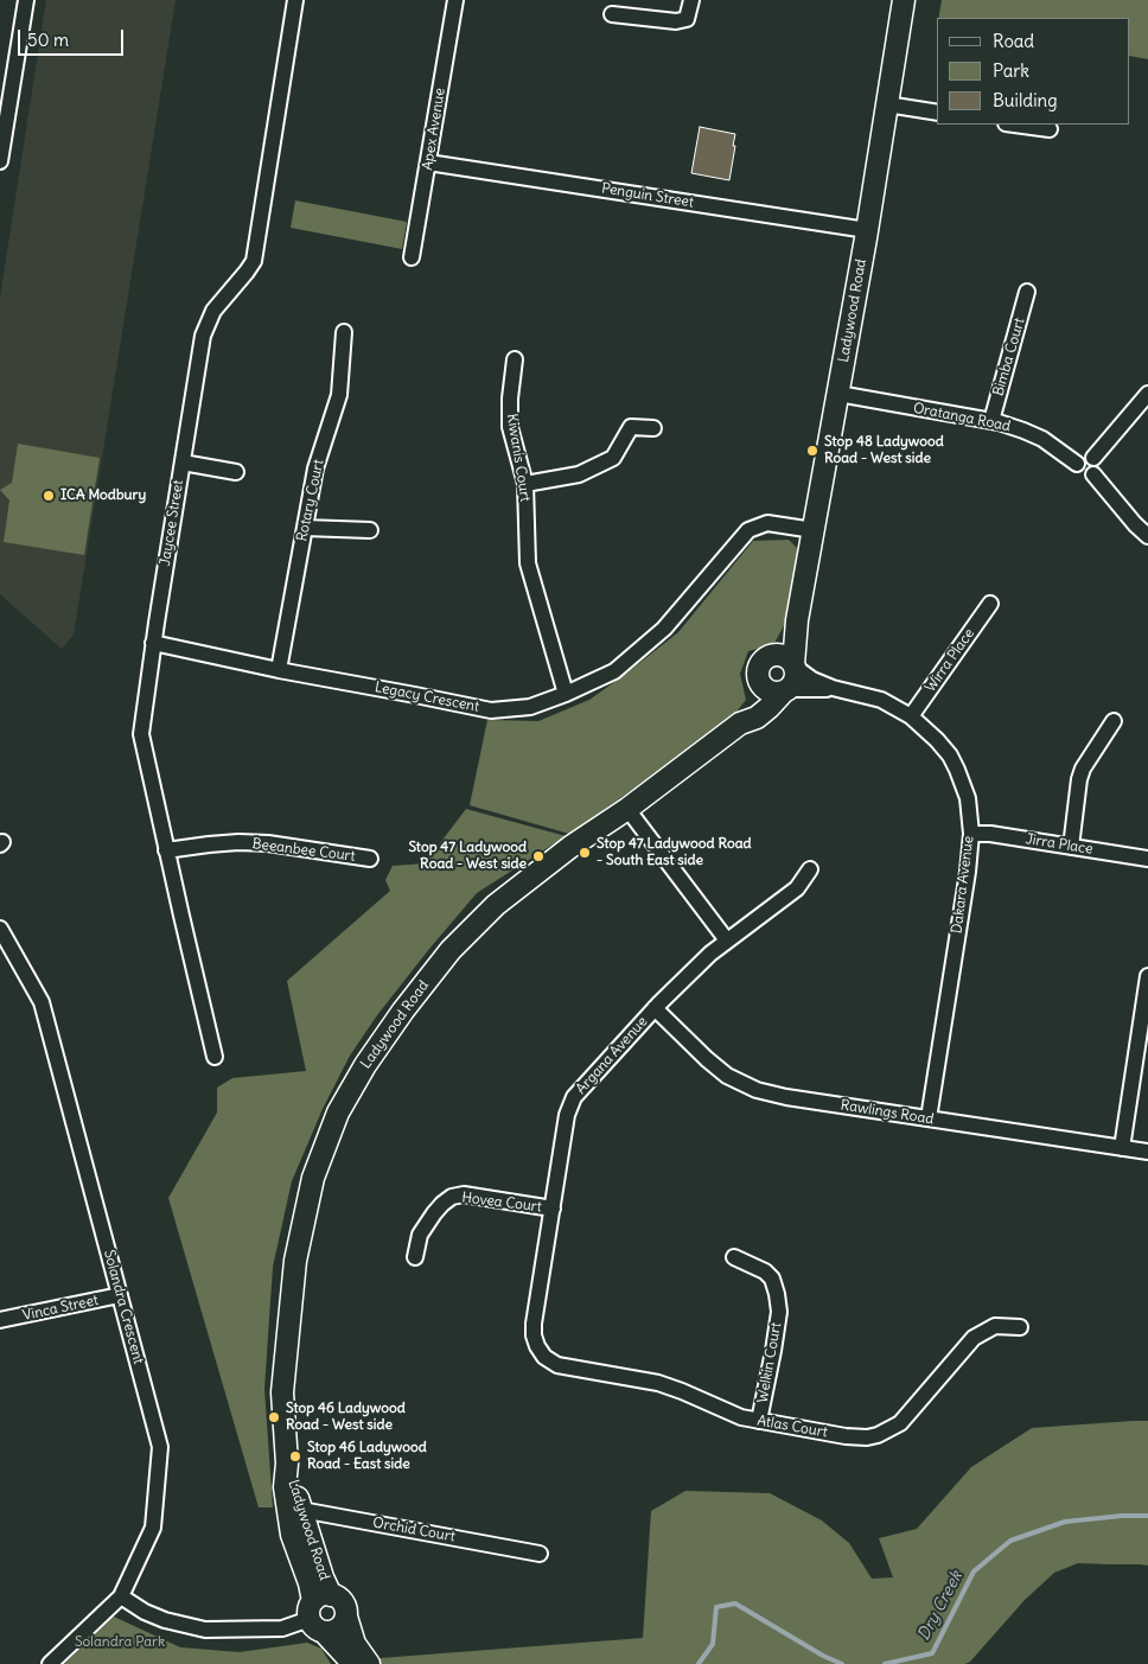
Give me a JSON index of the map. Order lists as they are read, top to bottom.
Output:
{
  "streets": {
    "street": [
      "Apex Avenue",
      "Penguin Street",
      "Ladywood Road",
      "Bimba Court",
      "Oratanga Road",
      "Kiwanis Court",
      "Rotary Court",
      "Jaycee Street",
      "Wirra Place",
      "Legacy Crescent",
      "Jirra Place",
      "Beeanbee Court",
      "Dakara Avenue",
      "Argana Avenue",
      "Rawlings Road",
      "Hovea Court",
      "Solandra Crescent",
      "Vinca Street",
      "Welkin Court",
      "Atlas Court",
      "Orchid Court"
    ]
  },
  "crossings": [
    ["Apex Avenue", "Penguin Street"],
    ["Penguin Street", "Ladywood Road"],
    ["Ladywood Road", "Oratanga Road"],
    ["Ladywood Road", "Legacy Crescent"],
    ["Ladywood Road", "Dakara Avenue"],
    ["Ladywood Road", "Orchid Court"],
    ["Bimba Court", "Oratanga Road"],
    ["Kiwanis Court", "Legacy Crescent"],
    ["Rotary Court", "Legacy Crescent"],
    ["Jaycee Street", "Legacy Crescent"],
    ["Jaycee Street", "Beeanbee Court"],
    ["Wirra Place", "Dakara Avenue"],
    ["Jirra Place", "Dakara Avenue"],
    ["Dakara Avenue", "Rawlings Road"],
    ["Argana Avenue", "Rawlings Road"],
    ["Argana Avenue", "Hovea Court"],
    ["Argana Avenue", "Atlas Court"],
    ["Solandra Crescent", "Vinca Street"],
    ["Welkin Court", "Atlas Court"]
  ],
  "water": ["Dry Creek"],
  "parks": ["Solandra Park"],
  "places": [
    "Stop 48 Ladywood Road - West side",
    "ICA Modbury",
    "Stop 47 Ladywood Road - South East side",
    "Stop 47 Ladywood Road - West side",
    "Stop 46 Ladywood Road - West side",
    "Stop 46 Ladywood Road - East side"
  ],
  "legend": ["Road", "Park", "Building"],
  "scale_bar": "50 m"
}
